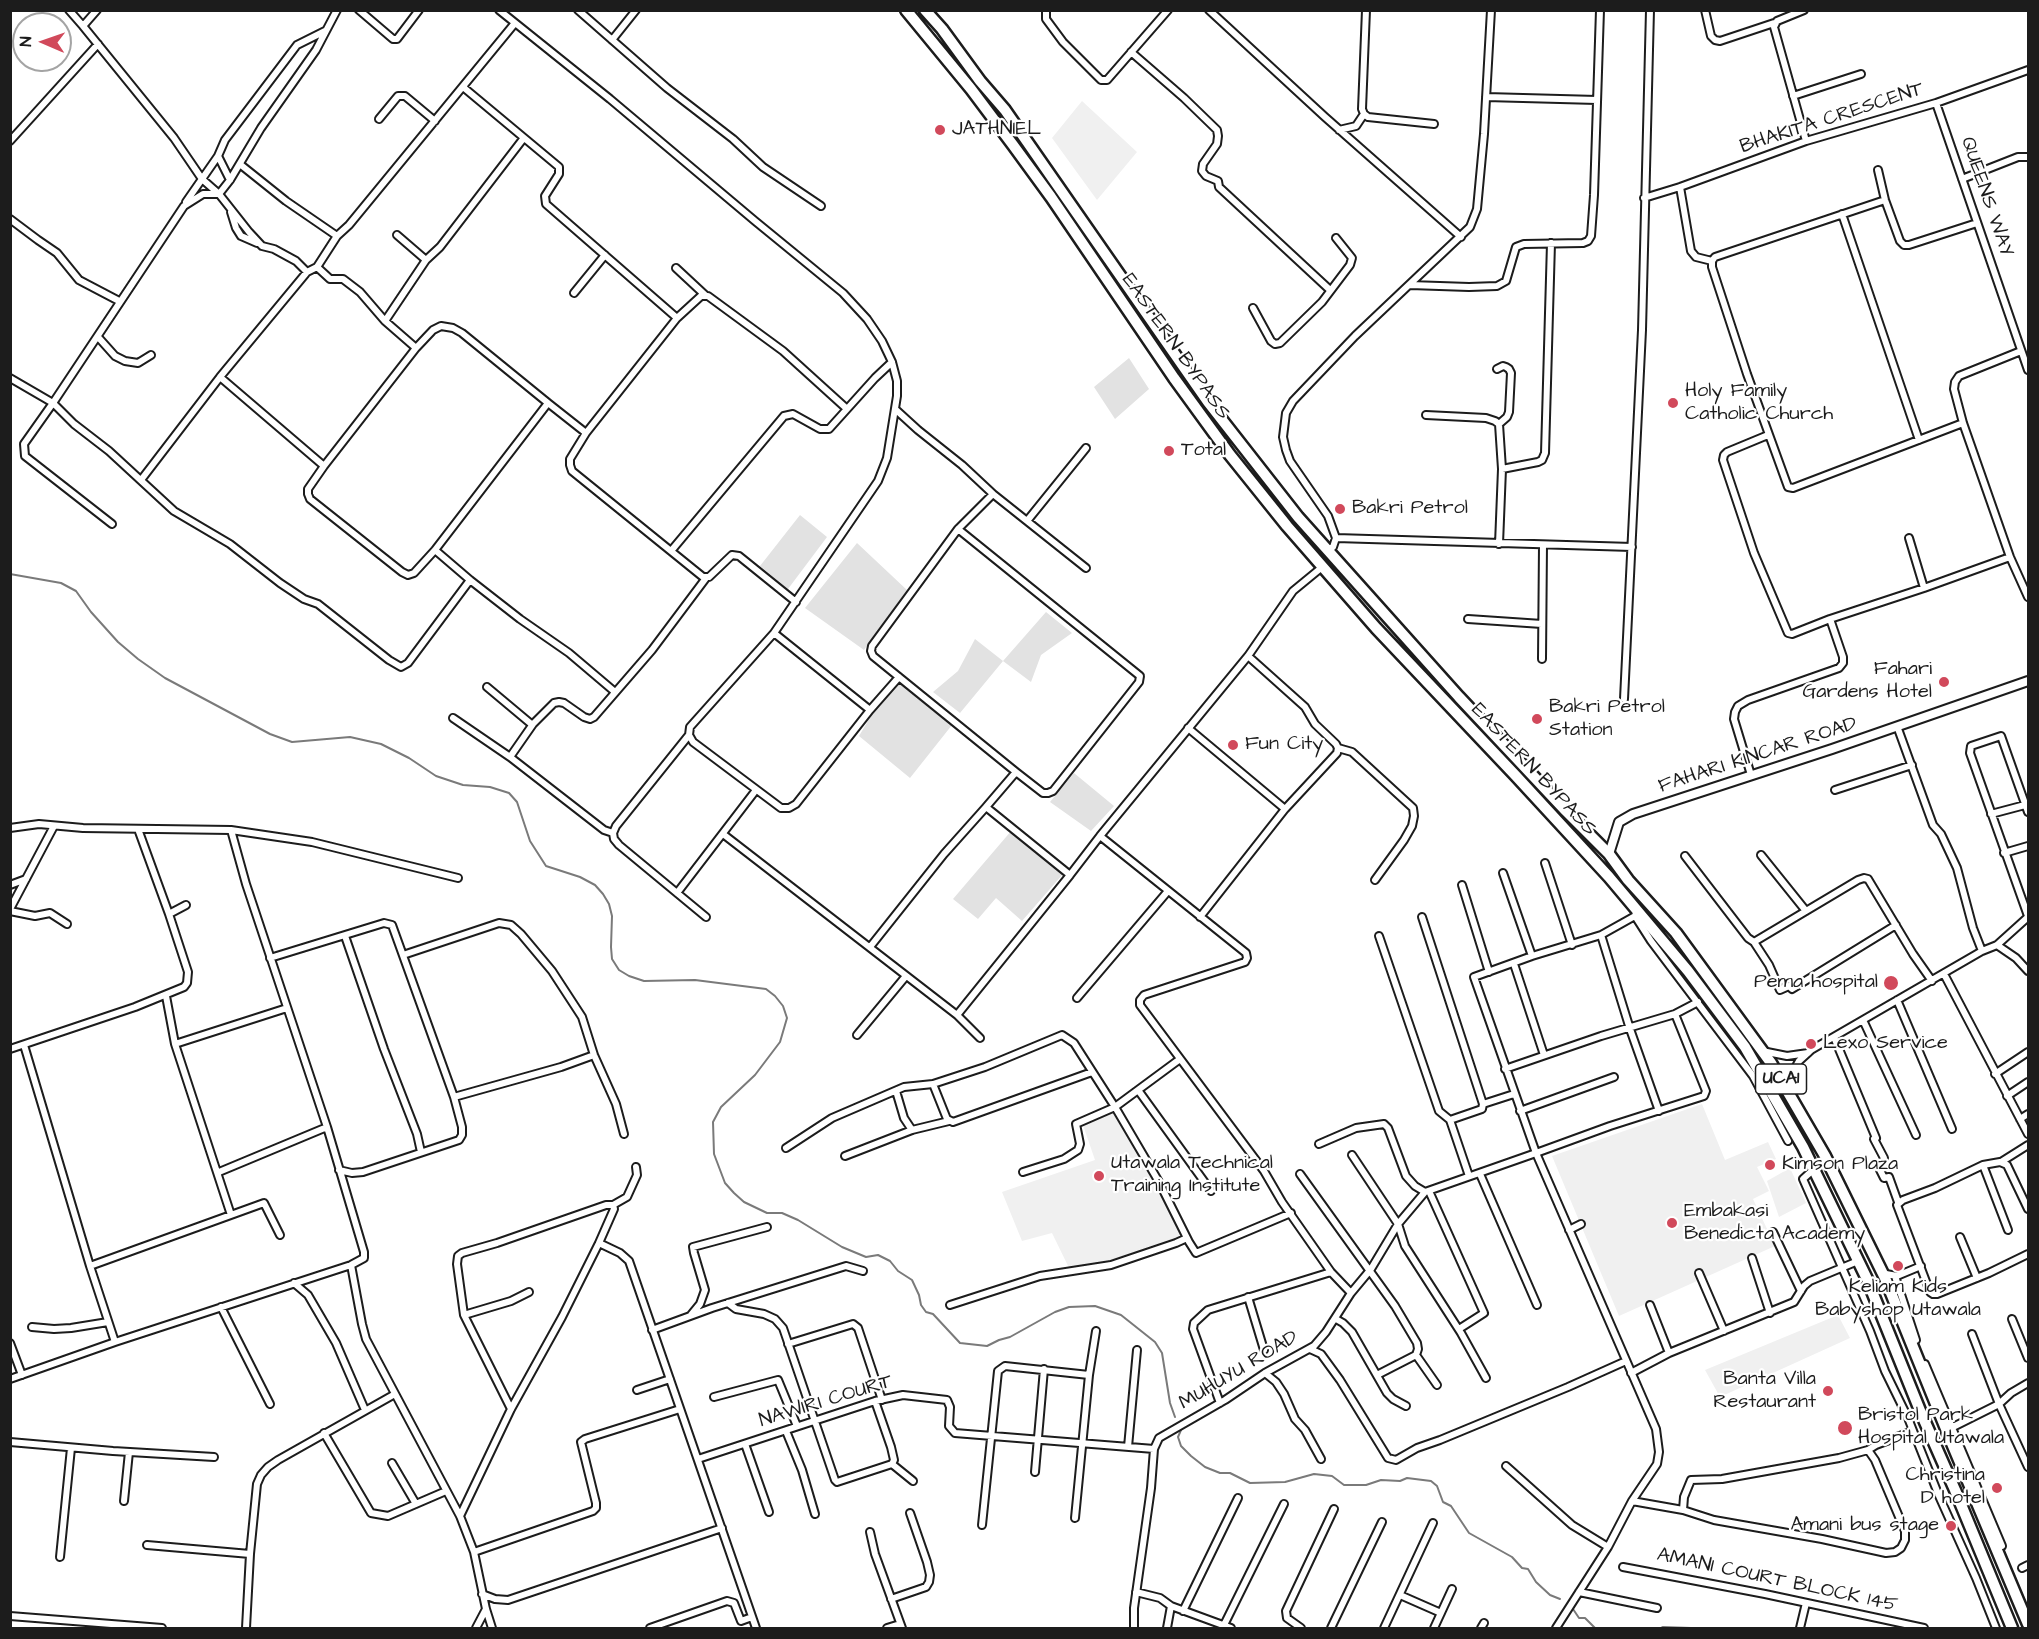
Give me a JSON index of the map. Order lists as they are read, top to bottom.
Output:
{
  "streets": {
    "main road": ["EASTERN BYPASS", "UCA1"],
    "street": [
      "BHAKITA CRESCENT",
      "QUEENS WAY",
      "FAHARI KINCAR ROAD",
      "MUHUYU ROAD",
      "NAWIRI COURT",
      "AMANI COURT BLOCK 145"
    ]
  },
  "crossings": [
    ["BHAKITA CRESCENT", "QUEENS WAY"],
    ["EASTERN BYPASS", "FAHARI KINCAR ROAD"],
    ["MUHUYU ROAD", "NAWIRI COURT"]
  ],
  "places": [
    "JATHNIEL",
    "Holy Family Catholic Church",
    "Total",
    "Bakri Petrol",
    "Fahari Gardens Hotel",
    "Bakri Petrol Station",
    "Fun City",
    "Pema hospital",
    "Lexo Service",
    "Kimson Plaza",
    "Utawala Technical Training Institute",
    "Embakasi Benedicta Academy",
    "Keliam Kids Babyshop Utawala",
    "Banta Villa Restaurant",
    "Bristol Park Hospital Utawala",
    "Christina D hotel",
    "Amani bus stage"
  ],
  "north": "left"
}
